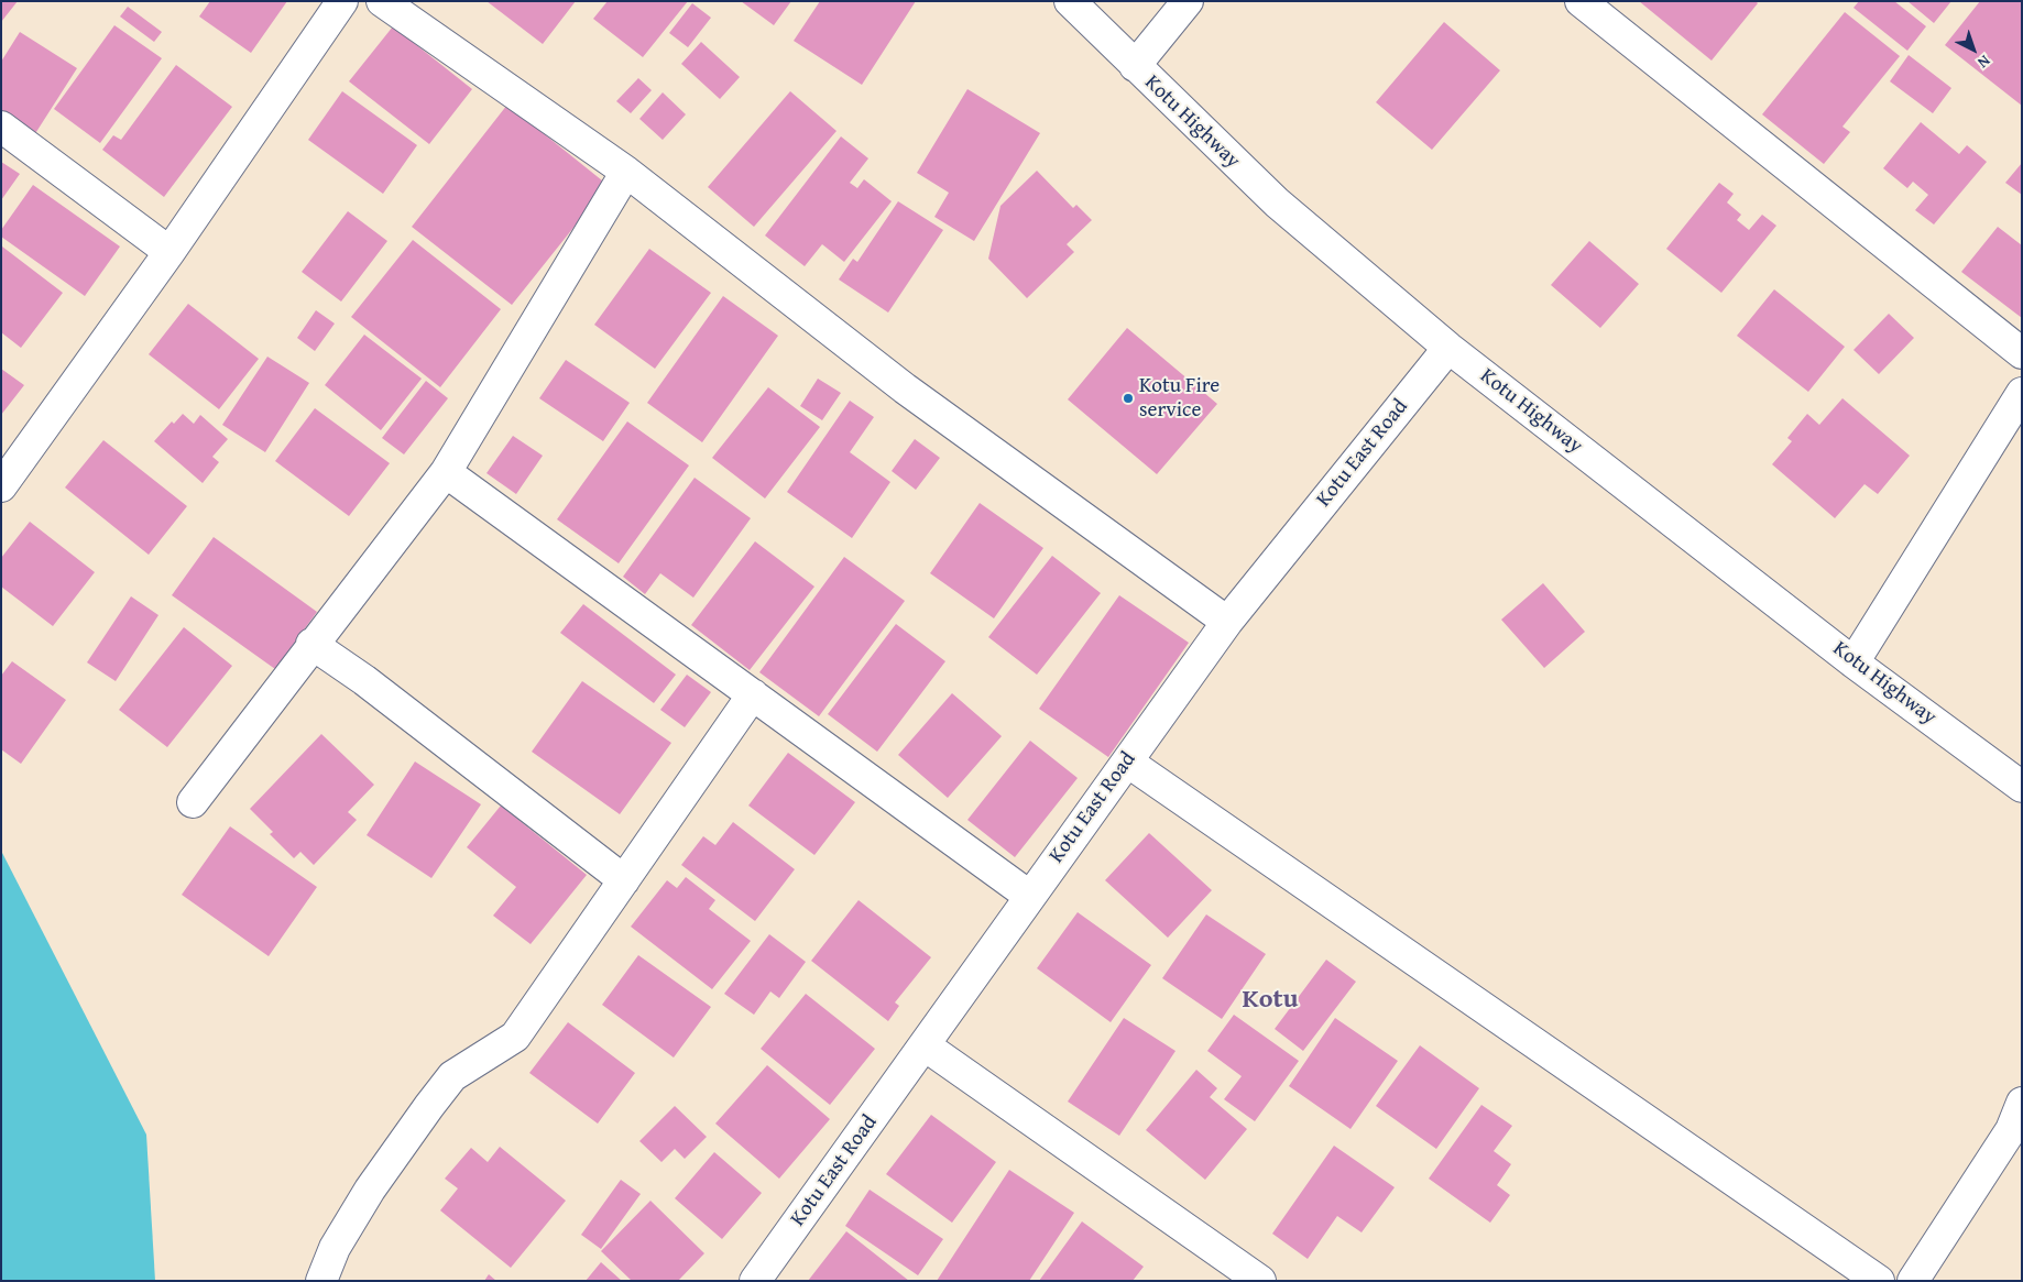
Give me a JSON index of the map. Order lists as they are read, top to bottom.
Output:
{
  "streets": {
    "street": ["Kotu Highway", "Kotu East Road"]
  },
  "crossings": [
    ["Kotu Highway", "Kotu East Road"]
  ],
  "districts": ["Kotu"],
  "places": ["Kotu Fire service"],
  "north": "bottom right"
}
